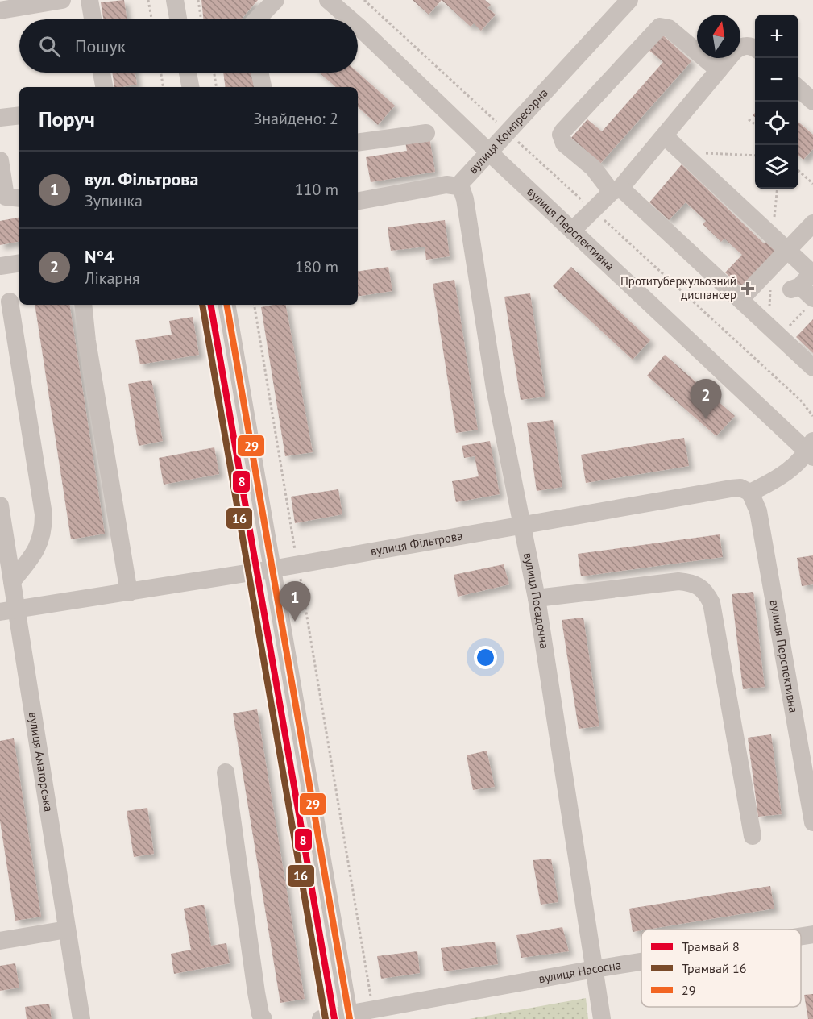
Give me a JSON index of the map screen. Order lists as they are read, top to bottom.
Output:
{
  "streets": {
    "street": [
      "вулиця Компресорна",
      "вулиця Перспективна",
      "вулиця Фільтрова",
      "вулиця Посадочна",
      "вулиця Аматорська",
      "вулиця Насосна"
    ]
  },
  "crossings": [
    ["вулиця Компресорна", "вулиця Перспективна"],
    ["вулиця Компресорна", "вулиця Посадочна"],
    ["вулиця Перспективна", "вулиця Фільтрова"],
    ["вулиця Фільтрова", "вулиця Посадочна"],
    ["вулиця Фільтрова", "вулиця Аматорська"],
    ["вулиця Посадочна", "вулиця Насосна"]
  ],
  "places": {
    "health": ["Протитуберкульозний диспансер"]
  },
  "lines": ["tram line 8", "tram line 16", "transit line 29"],
  "legend": ["Трамвай 8", "Трамвай 16", "29"],
  "north": "top",
  "page": {
    "map_buttons": ["+", "−"],
    "search": "Пошук",
    "heading": ["Поруч", "Знайдено: 2"],
    "list": [
      {
        "mark": "1",
        "name": "вул. Фільтрова",
        "note": "Зупинка",
        "value": "110 m"
      },
      {
        "mark": "2",
        "name": "N°4",
        "note": "Лікарня",
        "value": "180 m"
      }
    ],
    "pins": ["2", "1"]
  }
}
